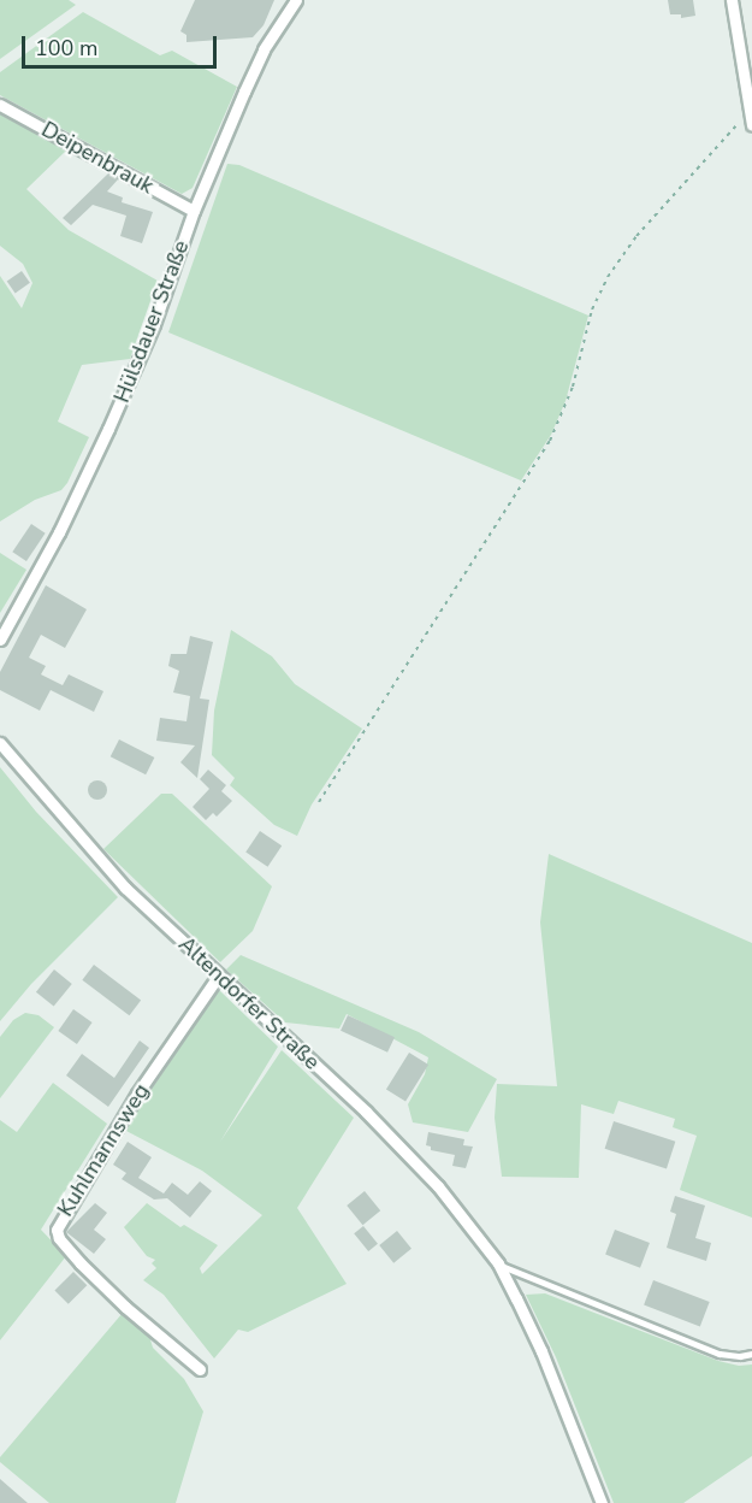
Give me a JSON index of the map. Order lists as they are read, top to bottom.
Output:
{
  "streets": {
    "street": [
      "Deipenbrauk",
      "Hülsdauer Straße",
      "Altendorfer Straße",
      "Kuhlmannsweg"
    ]
  },
  "crossings": [
    ["Deipenbrauk", "Hülsdauer Straße"],
    ["Altendorfer Straße", "Kuhlmannsweg"]
  ],
  "scale_bar": "100 m"
}
